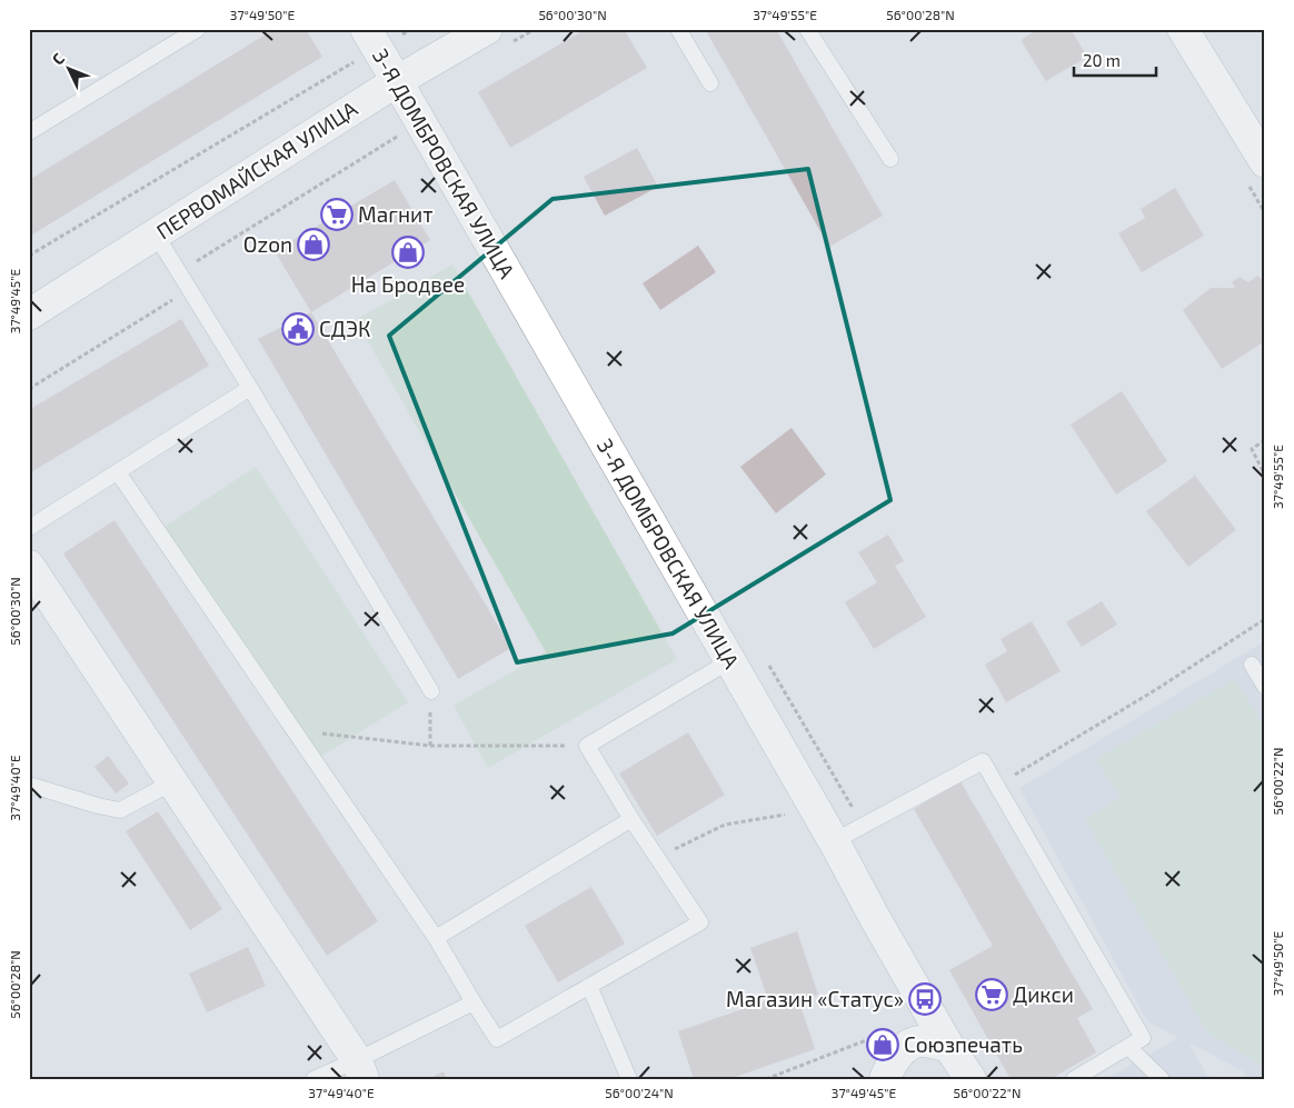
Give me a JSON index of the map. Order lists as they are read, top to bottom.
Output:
{
  "streets": {
    "street": ["3-Я ДОМБРОВСКАЯ УЛИЦА", "ПЕРВОМАЙСКАЯ УЛИЦА"]
  },
  "crossings": [
    ["3-Я ДОМБРОВСКАЯ УЛИЦА", "ПЕРВОМАЙСКАЯ УЛИЦА"]
  ],
  "places": {
    "supermarket": ["Магнит", "Дикси"],
    "shop": ["Ozon", "На Бродвее", "Союзпечать"],
    "public building": ["СДЭК"],
    "bus stop": ["Магазин «Статус»"]
  },
  "scale_bar": "20 m",
  "north": "top left",
  "coordinates": [
    "37°49'50\"E",
    "56°00'30\"N",
    "37°49'55\"E",
    "56°00'28\"N",
    "37°49'45\"E",
    "56°00'22\"N",
    "37°49'40\"E",
    "56°00'24\"N"
  ]
}
